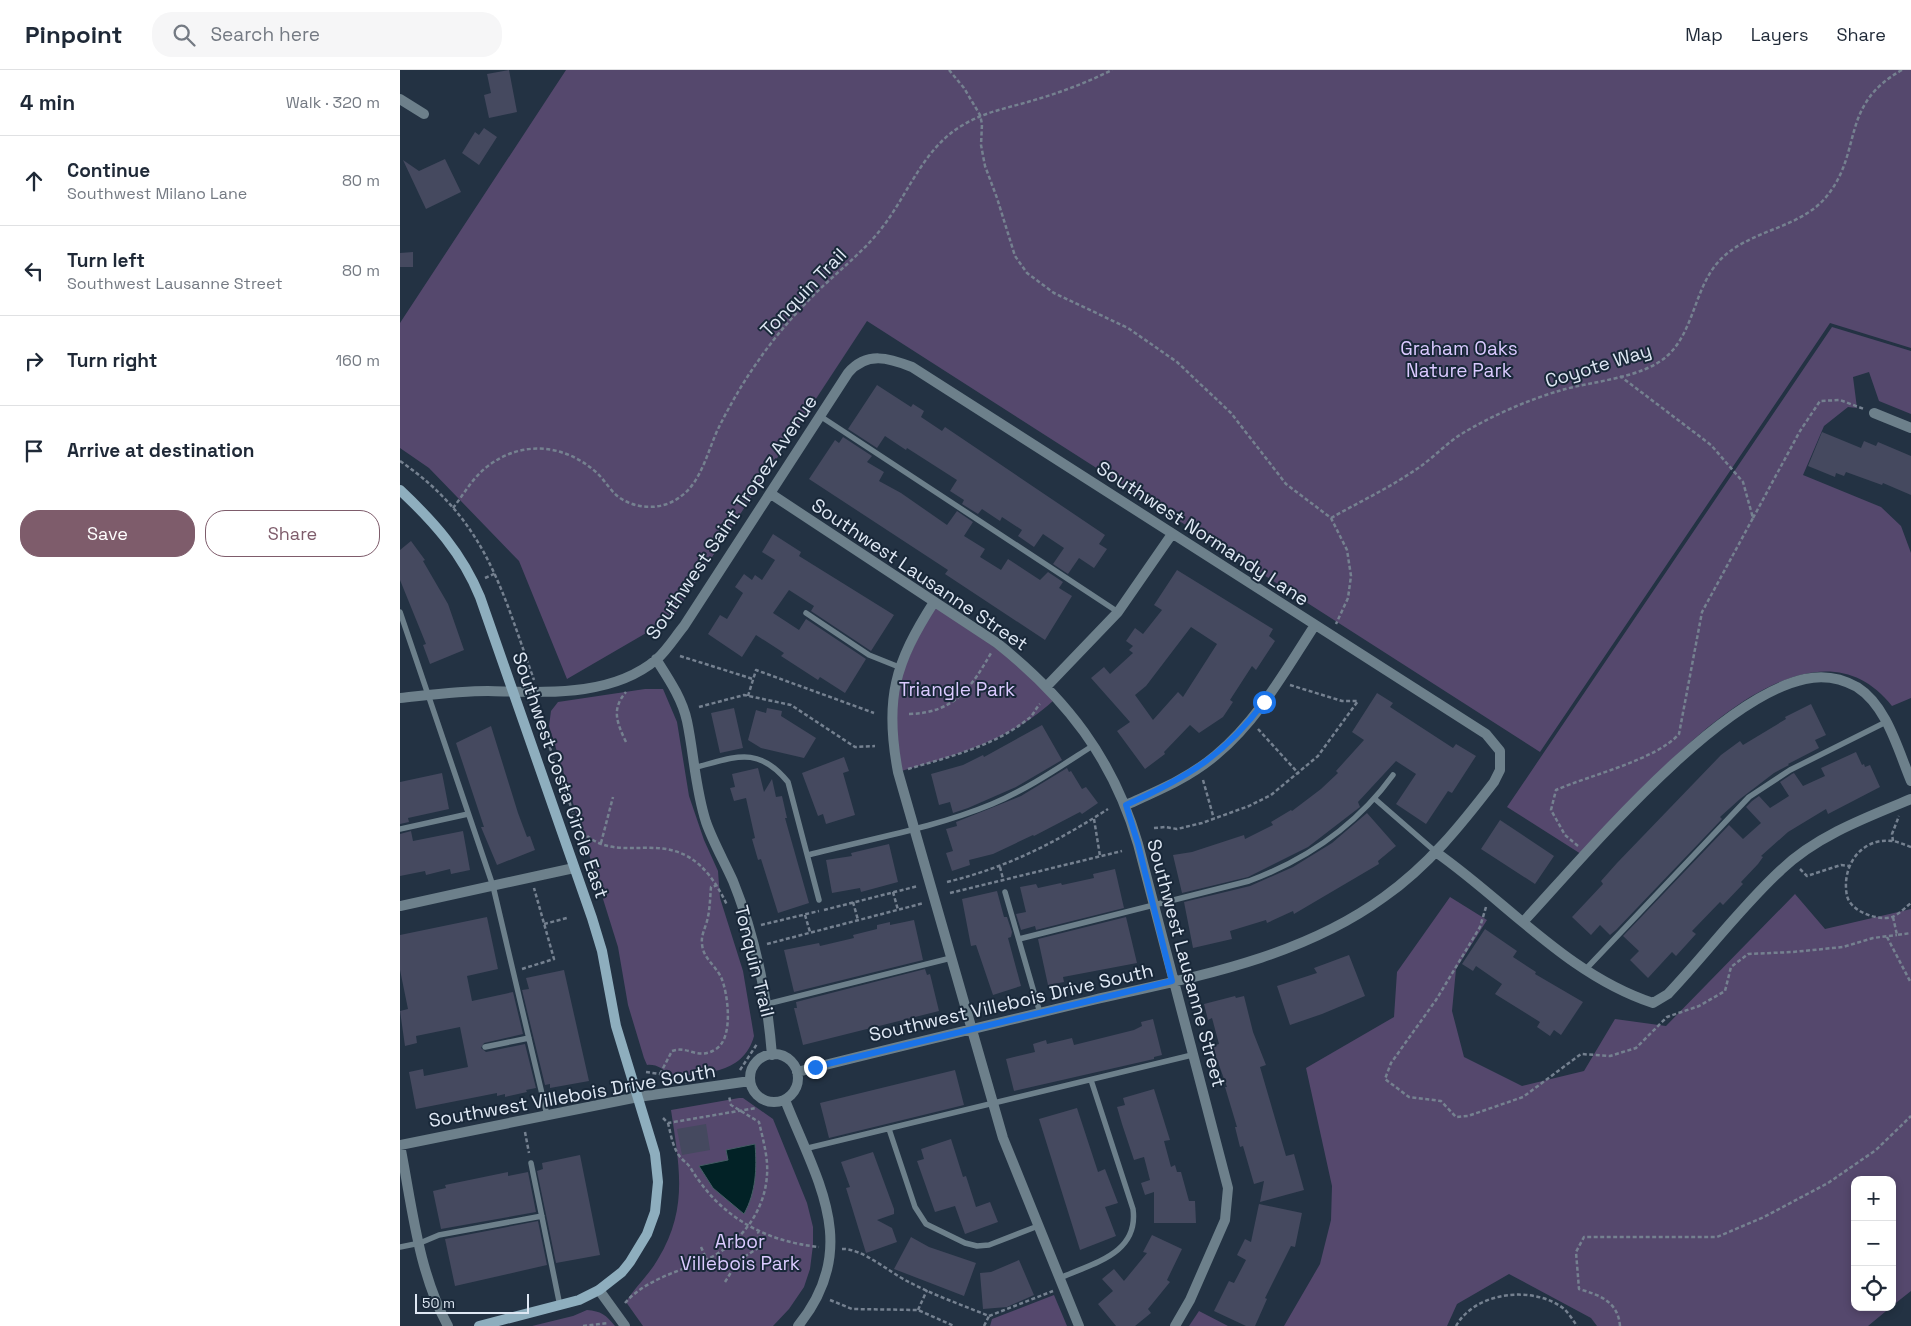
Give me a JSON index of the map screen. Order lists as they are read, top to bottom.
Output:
{
  "streets": {
    "street": [
      "Southwest Saint Tropez Avenue",
      "Southwest Normandy Lane",
      "Southwest Lausanne Street",
      "Southwest Costa Circle East",
      "Southwest Villebois Drive South"
    ],
    "path": ["Tonquin Trail", "Coyote Way"]
  },
  "crossings": [
    ["Southwest Saint Tropez Avenue", "Southwest Normandy Lane"],
    ["Southwest Saint Tropez Avenue", "Southwest Lausanne Street"],
    ["Southwest Saint Tropez Avenue", "Southwest Costa Circle East"],
    ["Southwest Normandy Lane", "Southwest Villebois Drive South"],
    ["Southwest Lausanne Street", "Southwest Villebois Drive South"],
    ["Southwest Costa Circle East", "Southwest Villebois Drive South"]
  ],
  "parks": ["Graham Oaks Nature Park", "Triangle Park", "Arbor Villebois Park"],
  "scale_bar": "50 m",
  "page": {
    "header": "Pinpoint",
    "search": "Search here",
    "nav": ["Map", "Layers", "Share"],
    "heading": ["4 min", "Walk · 320 m"],
    "list": [
      ["Continue", "Southwest Milano Lane", "80 m"],
      ["Turn left", "Southwest Lausanne Street", "80 m"],
      ["Turn right", "160 m"],
      "Arrive at destination"
    ],
    "buttons": ["Save", "Share"],
    "map_buttons": ["+", "−"],
    "scale": "50 m"
  }
}
